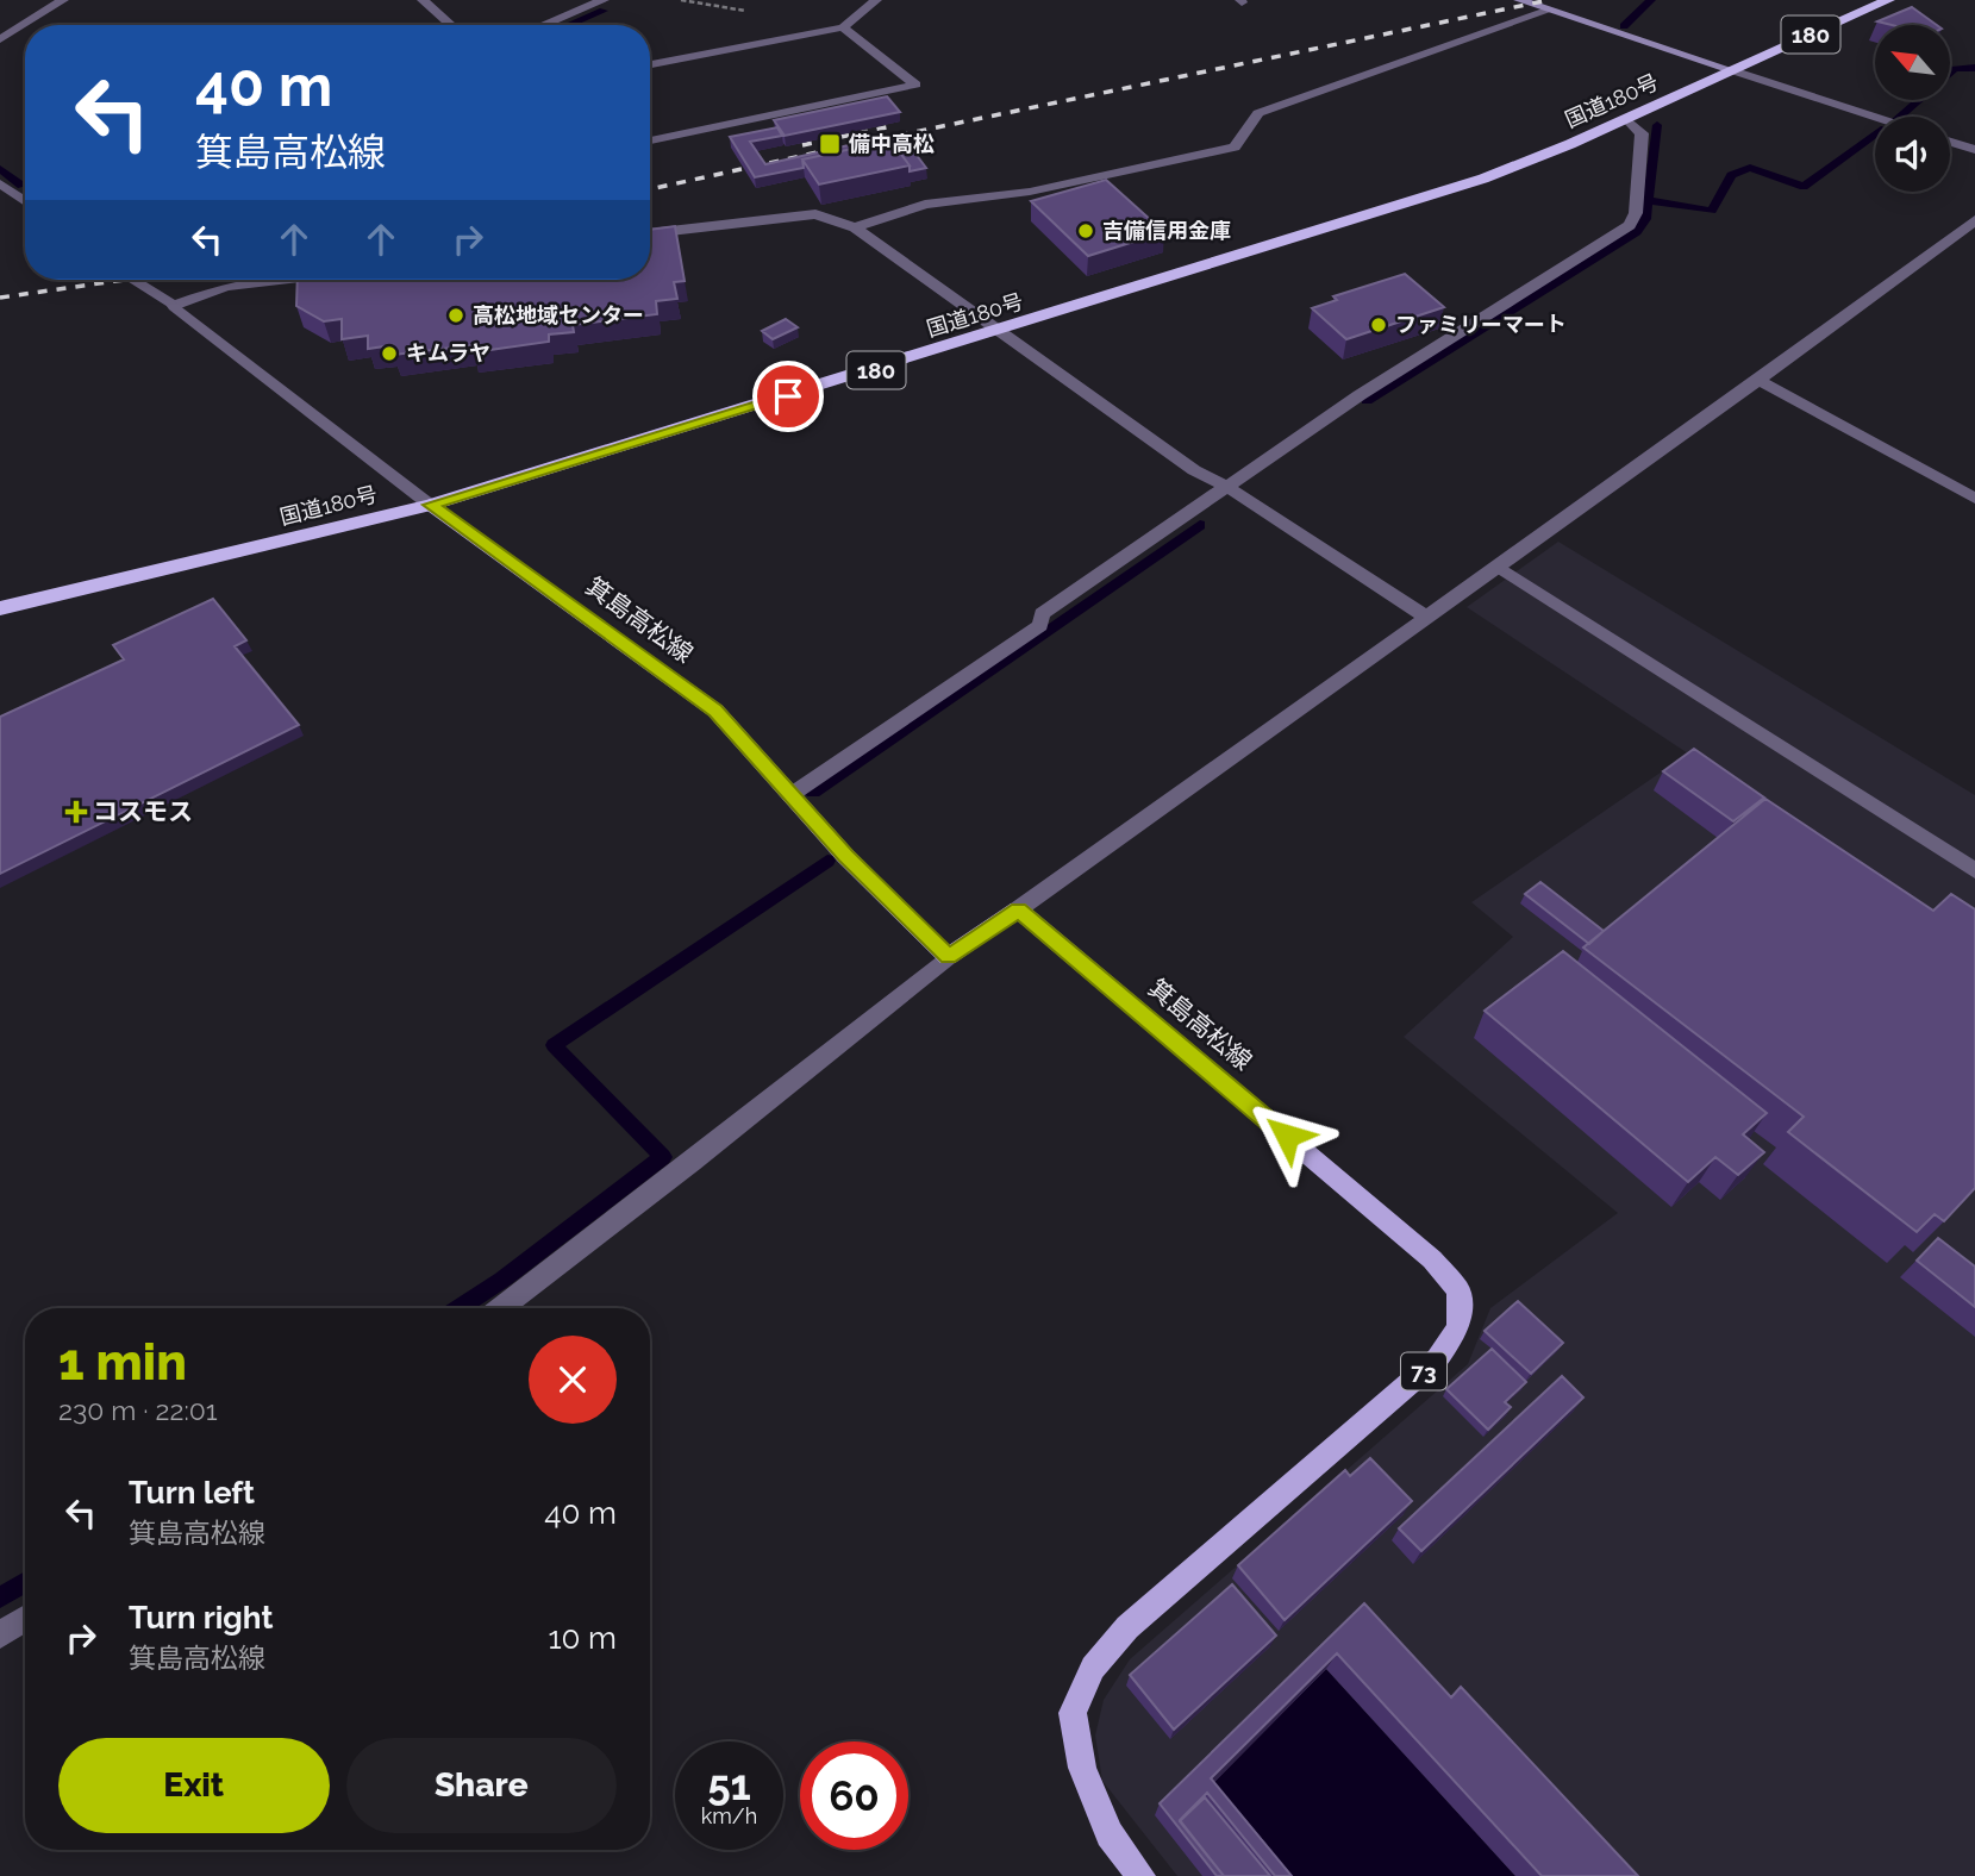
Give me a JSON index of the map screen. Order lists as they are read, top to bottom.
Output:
{
  "streets": {
    "highway": ["180", "国道180号"],
    "main road": ["箕島高松線", "73"]
  },
  "crossings": [
    ["国道180号", "箕島高松線"]
  ],
  "places": {
    "transit": ["備中高松"],
    "other": [
      "吉備信用金庫",
      "高松地域センター",
      "ファミリーマート",
      "キムラヤ"
    ],
    "health": ["コスモス"]
  },
  "north": "top left",
  "page": {
    "turn": ["40 m", "箕島高松線"],
    "heading": ["1 min", "230 m · 22:01"],
    "list": [
      {
        "name": "Turn left",
        "note": "箕島高松線",
        "value": "40 m"
      },
      {
        "name": "Turn right",
        "note": "箕島高松線",
        "value": "10 m"
      }
    ],
    "buttons": ["Exit", "Share"],
    "speed": "51 km/h",
    "limit": "60"
  }
}
